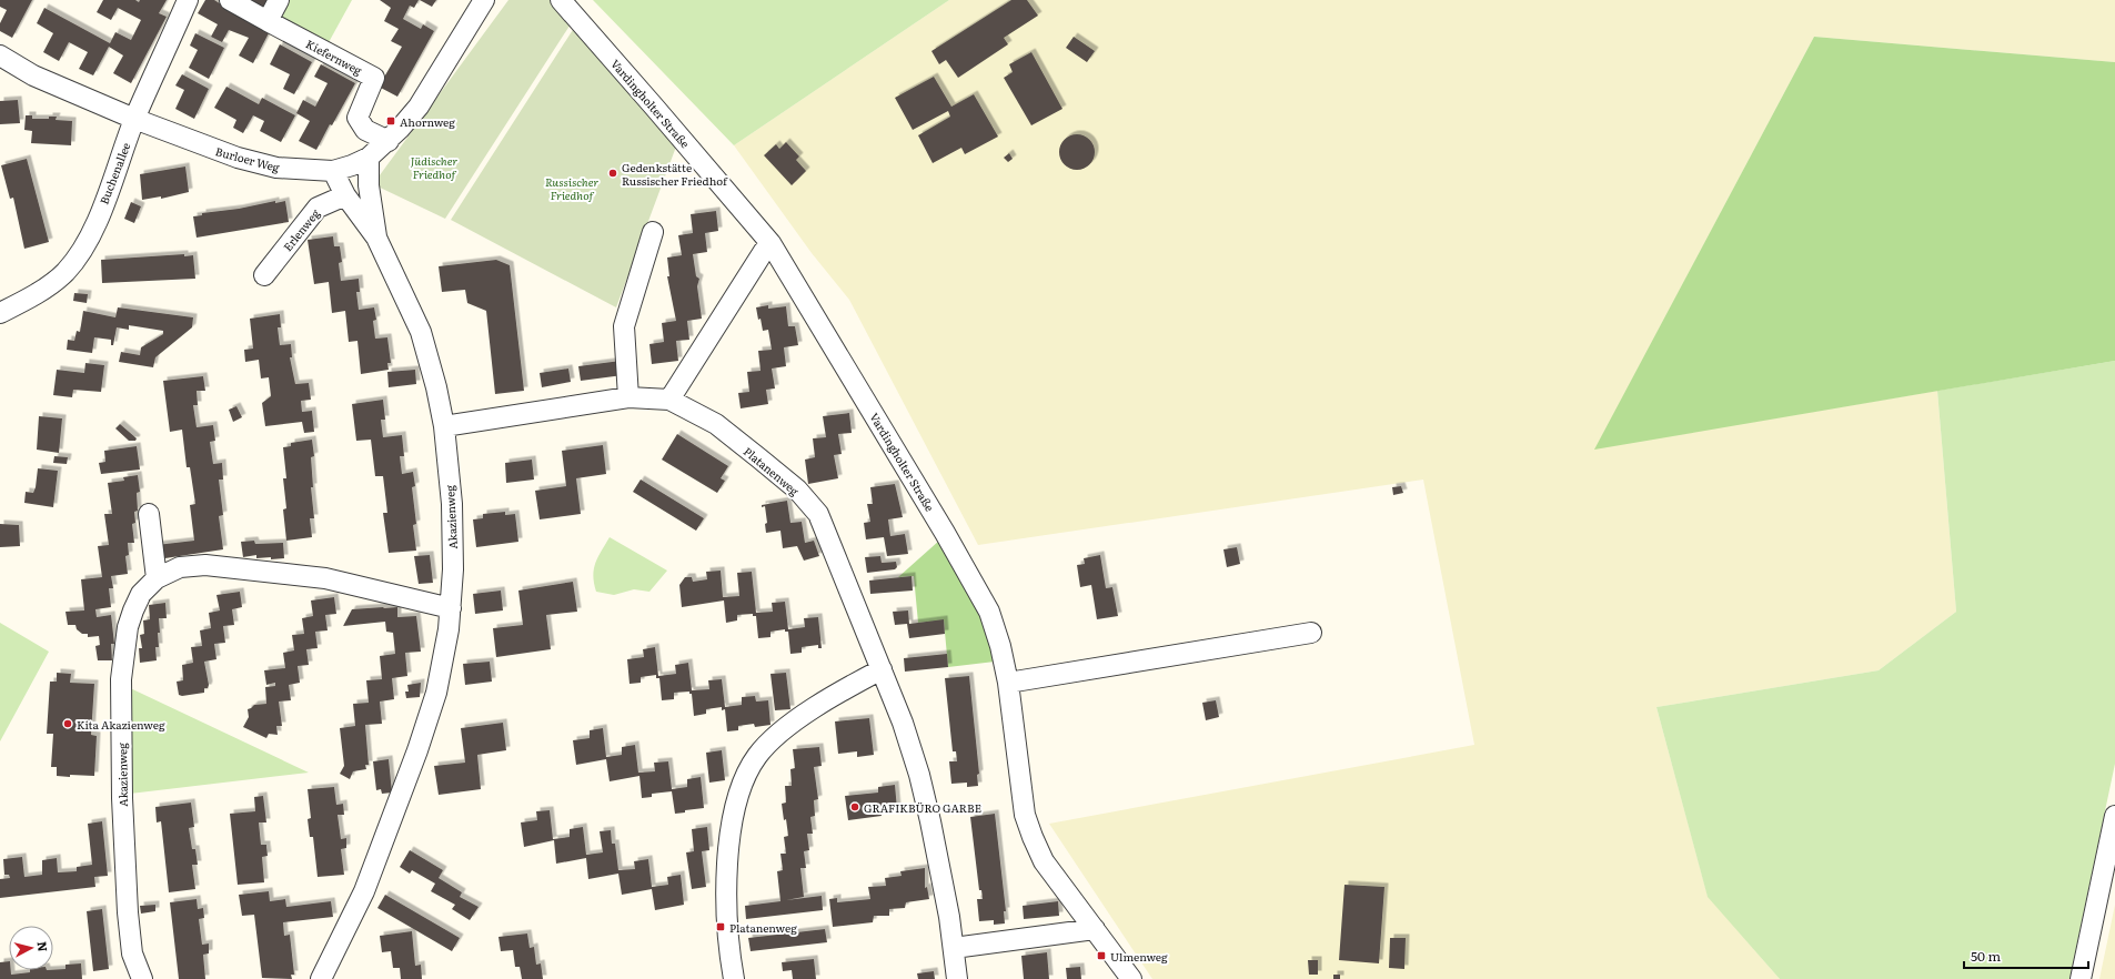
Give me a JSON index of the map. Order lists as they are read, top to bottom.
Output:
{
  "streets": {
    "street": [
      "Kiefernweg",
      "Vardingholter Straße",
      "Burloer Weg",
      "Buchenallee",
      "Erlenweg",
      "Platanenweg",
      "Akazienweg"
    ]
  },
  "crossings": [
    ["Kiefernweg", "Burloer Weg"],
    ["Burloer Weg", "Buchenallee"],
    ["Platanenweg", "Akazienweg"]
  ],
  "parks": ["Jüdischer Friedhof", "Russischer Friedhof"],
  "places": {
    "transit": ["Ahornweg", "Platanenweg", "Ulmenweg"],
    "other": ["Gedenkstätte Russischer Friedhof", "Kita Akazienweg", "GRAFIKBÜRO GARBE"]
  },
  "scale_bar": "50 m",
  "north": "right"
}
